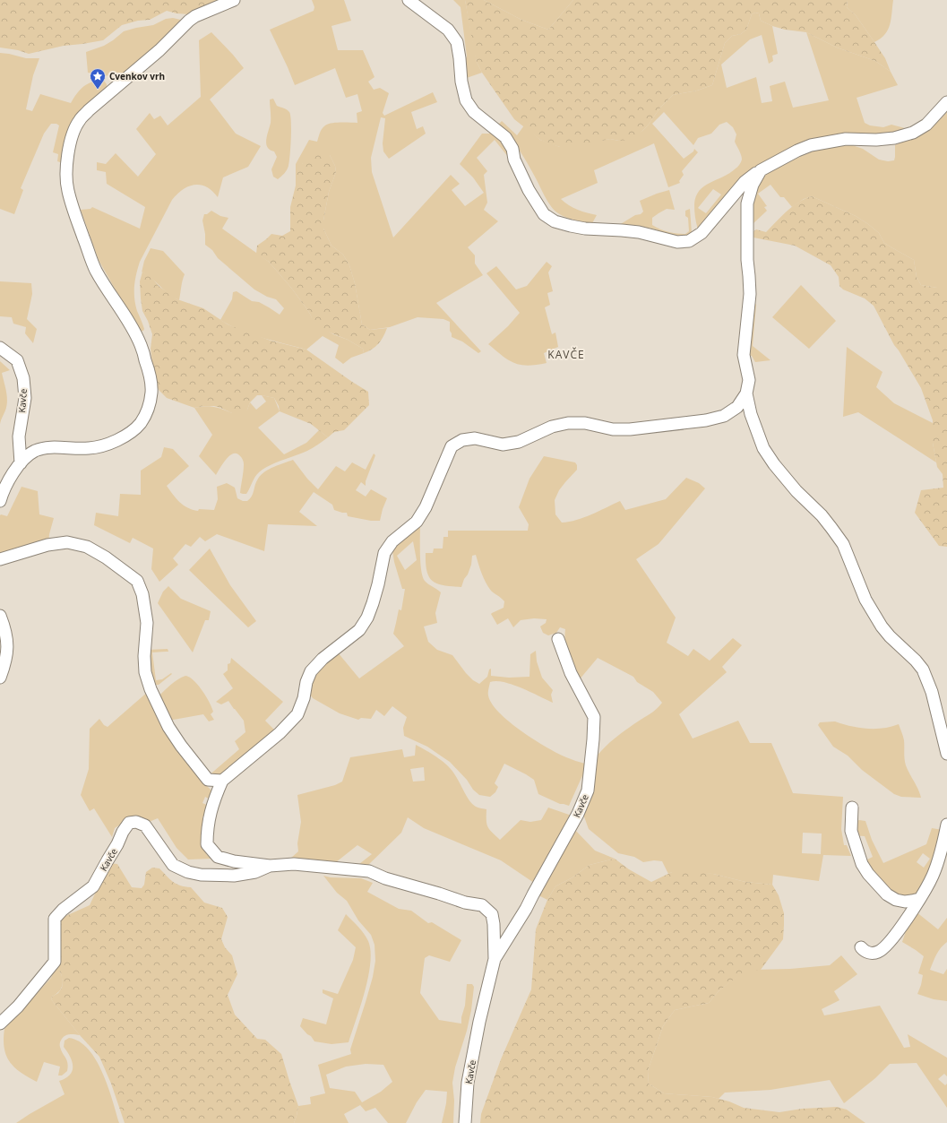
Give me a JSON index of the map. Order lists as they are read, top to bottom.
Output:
{
  "streets": {
    "street": ["Kavče"]
  },
  "districts": ["KAVČE"],
  "places": {
    "place": ["Cvenkov vrh"]
  }
}
